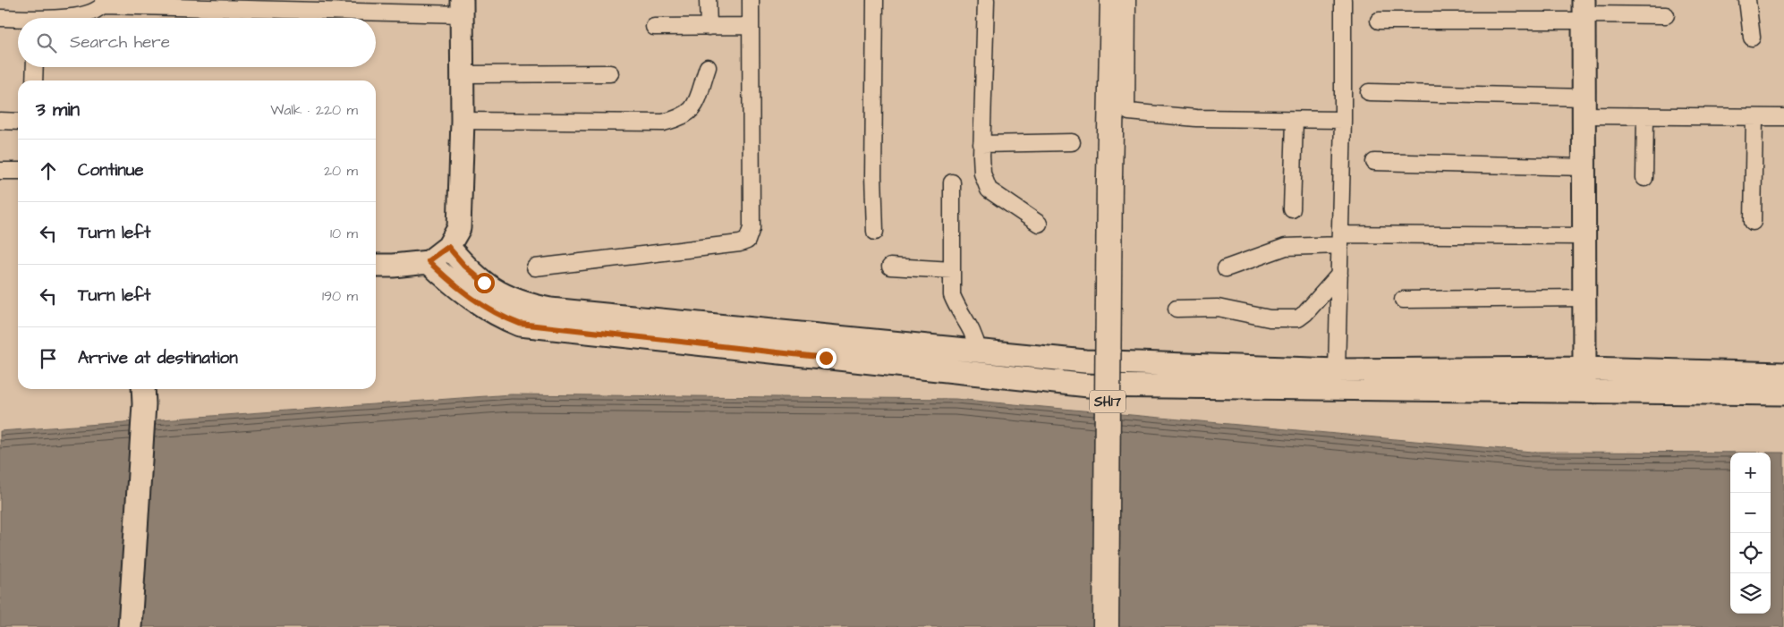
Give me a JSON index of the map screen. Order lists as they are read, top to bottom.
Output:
{
  "streets": {
    "main road": ["SH17"]
  },
  "page": {
    "search": "Search here",
    "heading": ["3 min", "Walk · 220 m"],
    "list": [
      ["Continue", "20 m"],
      ["Turn left", "10 m"],
      ["Turn left", "190 m"],
      "Arrive at destination"
    ],
    "map_buttons": ["+", "−"]
  }
}
